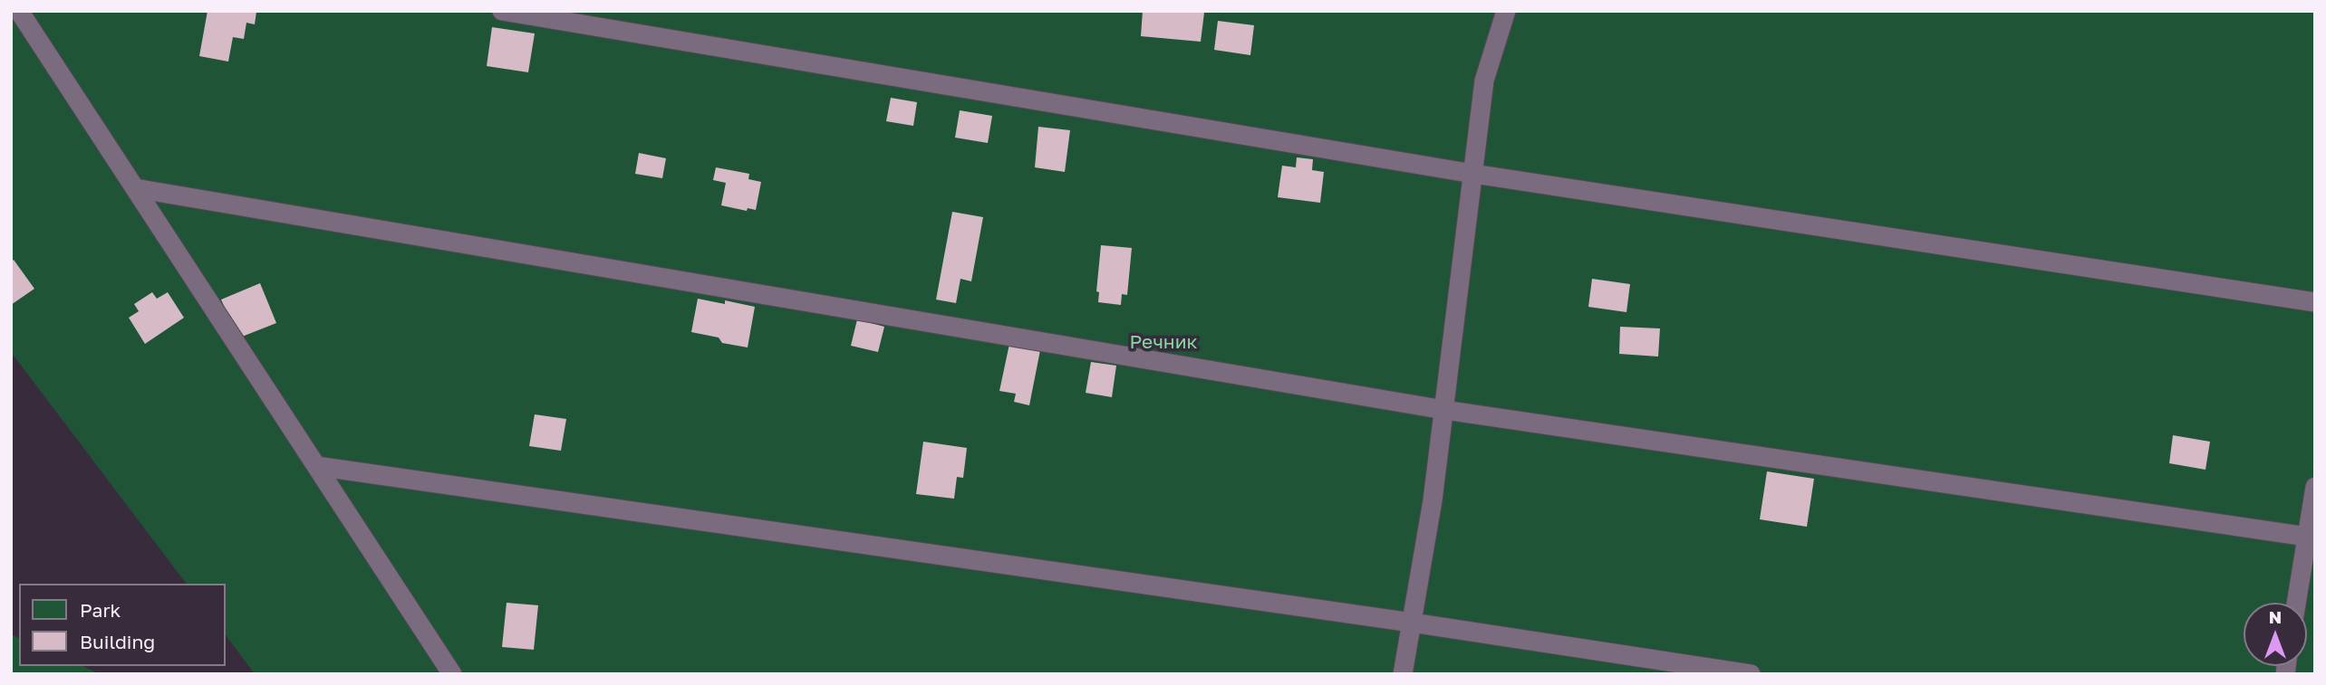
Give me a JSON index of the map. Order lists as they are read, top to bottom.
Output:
{
  "parks": ["Речник"],
  "legend": ["Park", "Building"],
  "north": "top"
}
